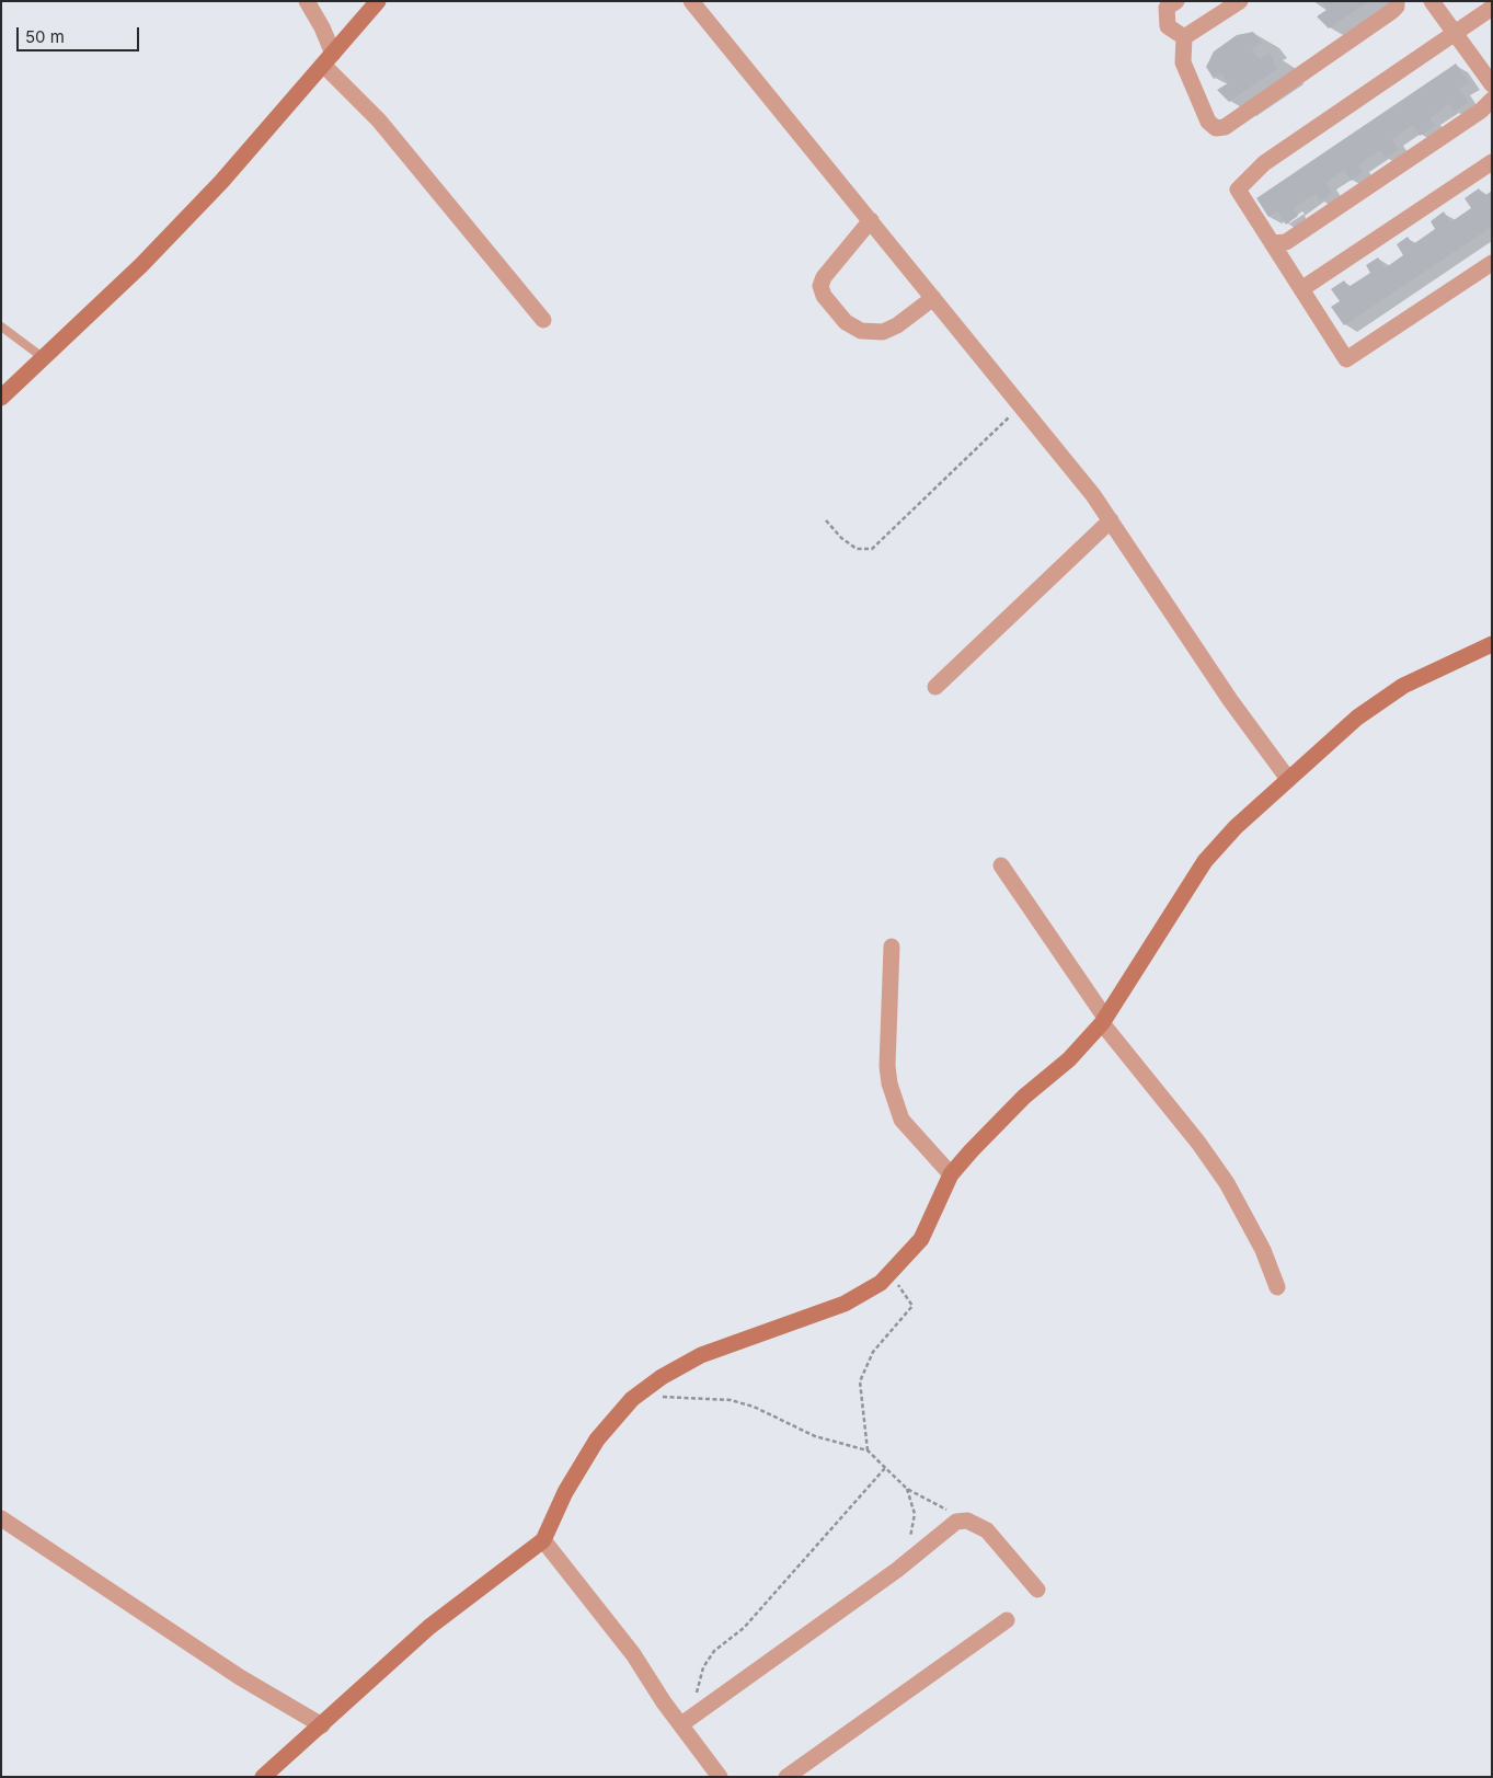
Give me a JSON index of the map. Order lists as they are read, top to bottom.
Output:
{
  "scale_bar": "50 m"
}
